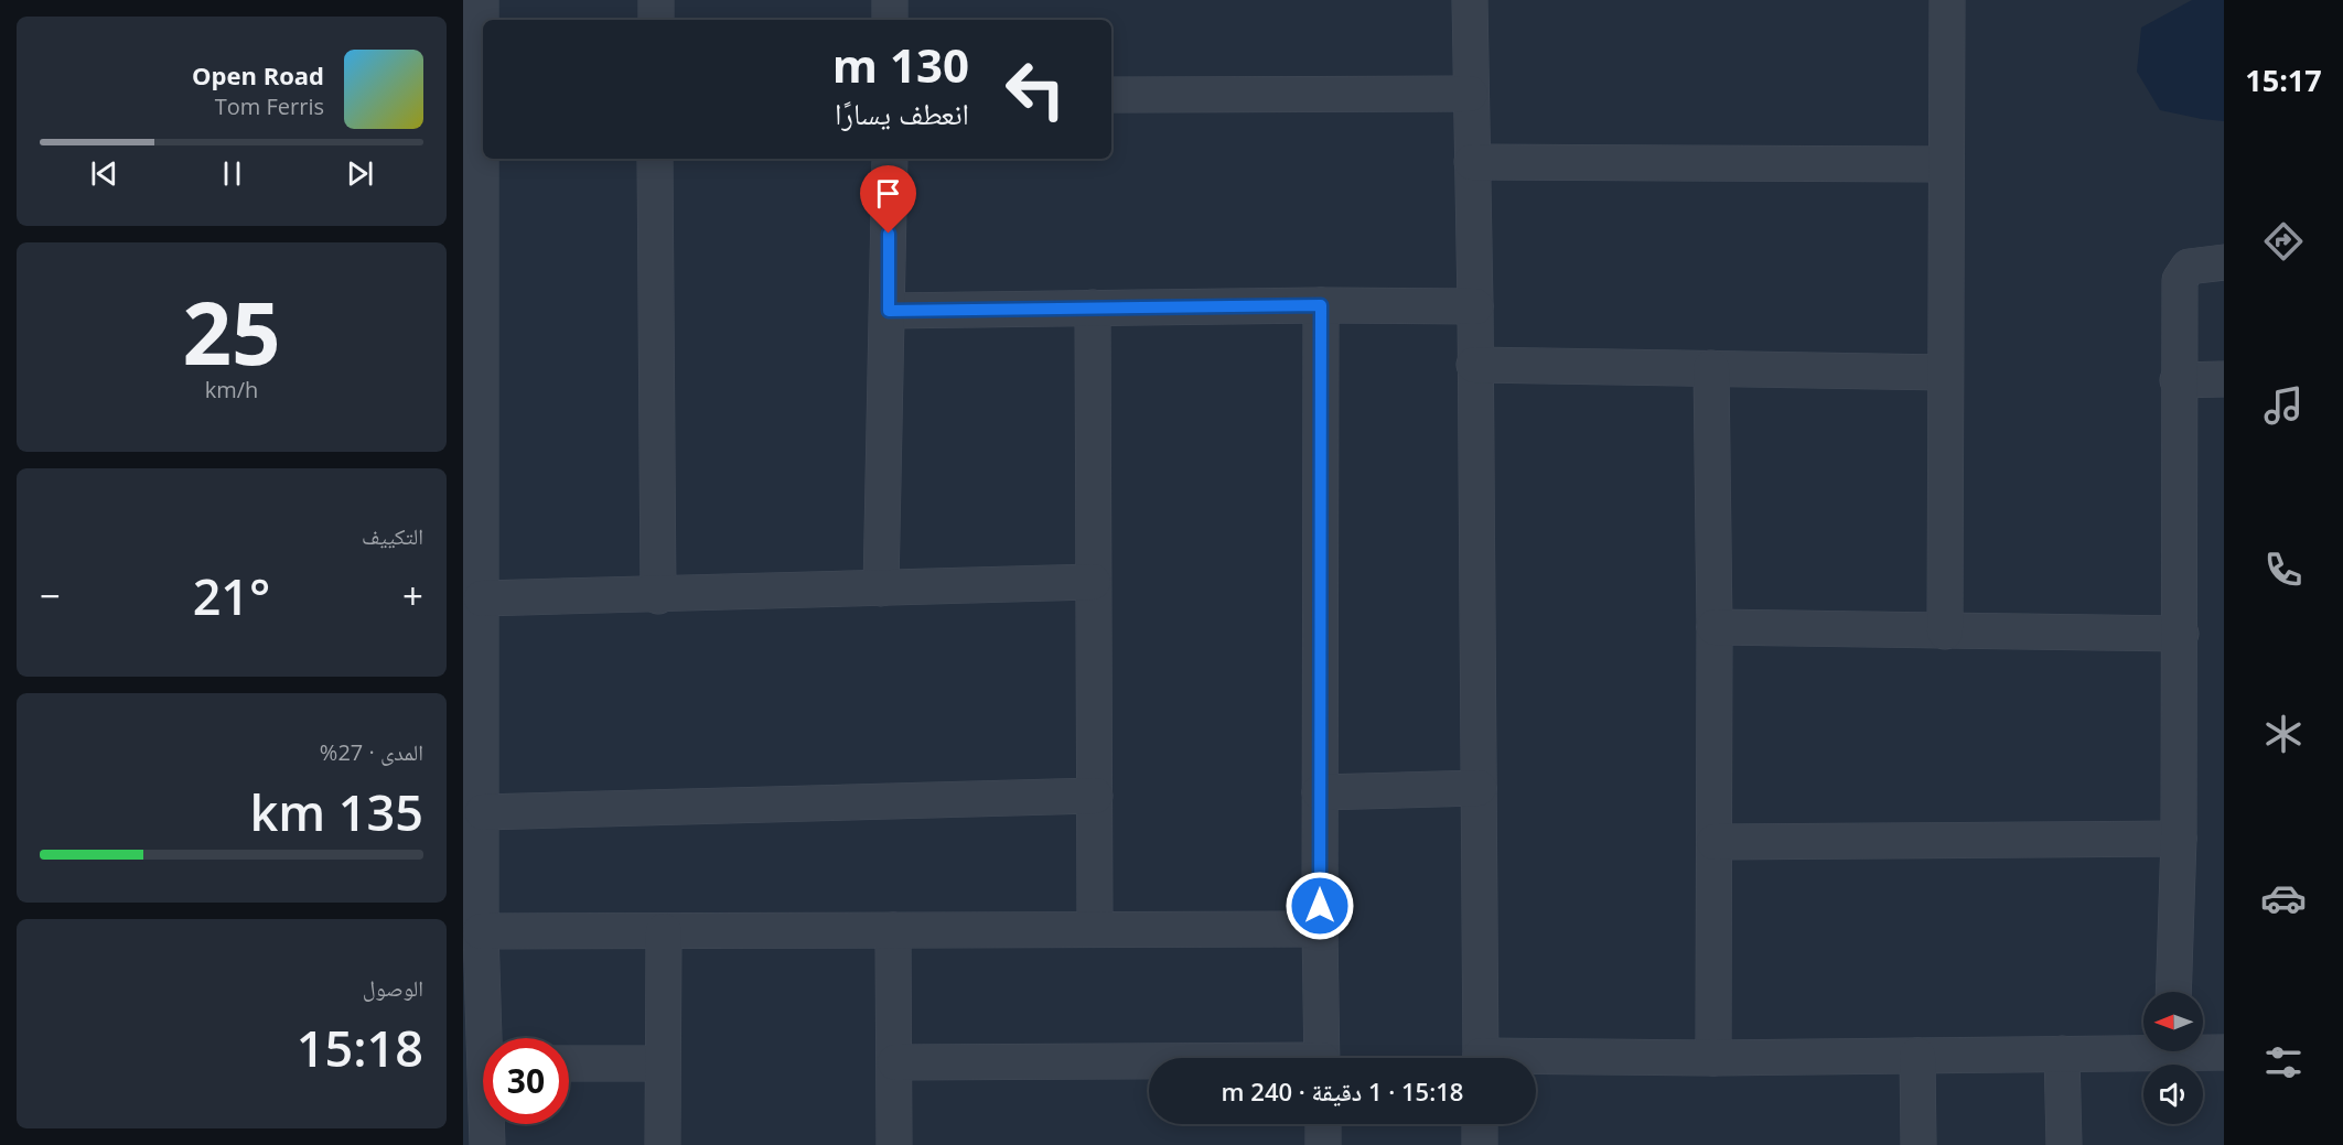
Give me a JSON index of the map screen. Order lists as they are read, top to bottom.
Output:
{
  "north": "left",
  "page": {
    "tabs": "15:17",
    "turn": ["130 m", "انعطف يسارًا"],
    "song": ["Open Road", "Tom Ferris"],
    "tile": [
      ["25", "km/h"],
      "التكييف",
      ["المدى · 27%", "135 km"],
      ["الوصول", "15:18"]
    ],
    "heat": ["−", "21°", "+"],
    "limit": "30",
    "trip": "15:18 · 1 دقيقة · 240 m"
  }
}
